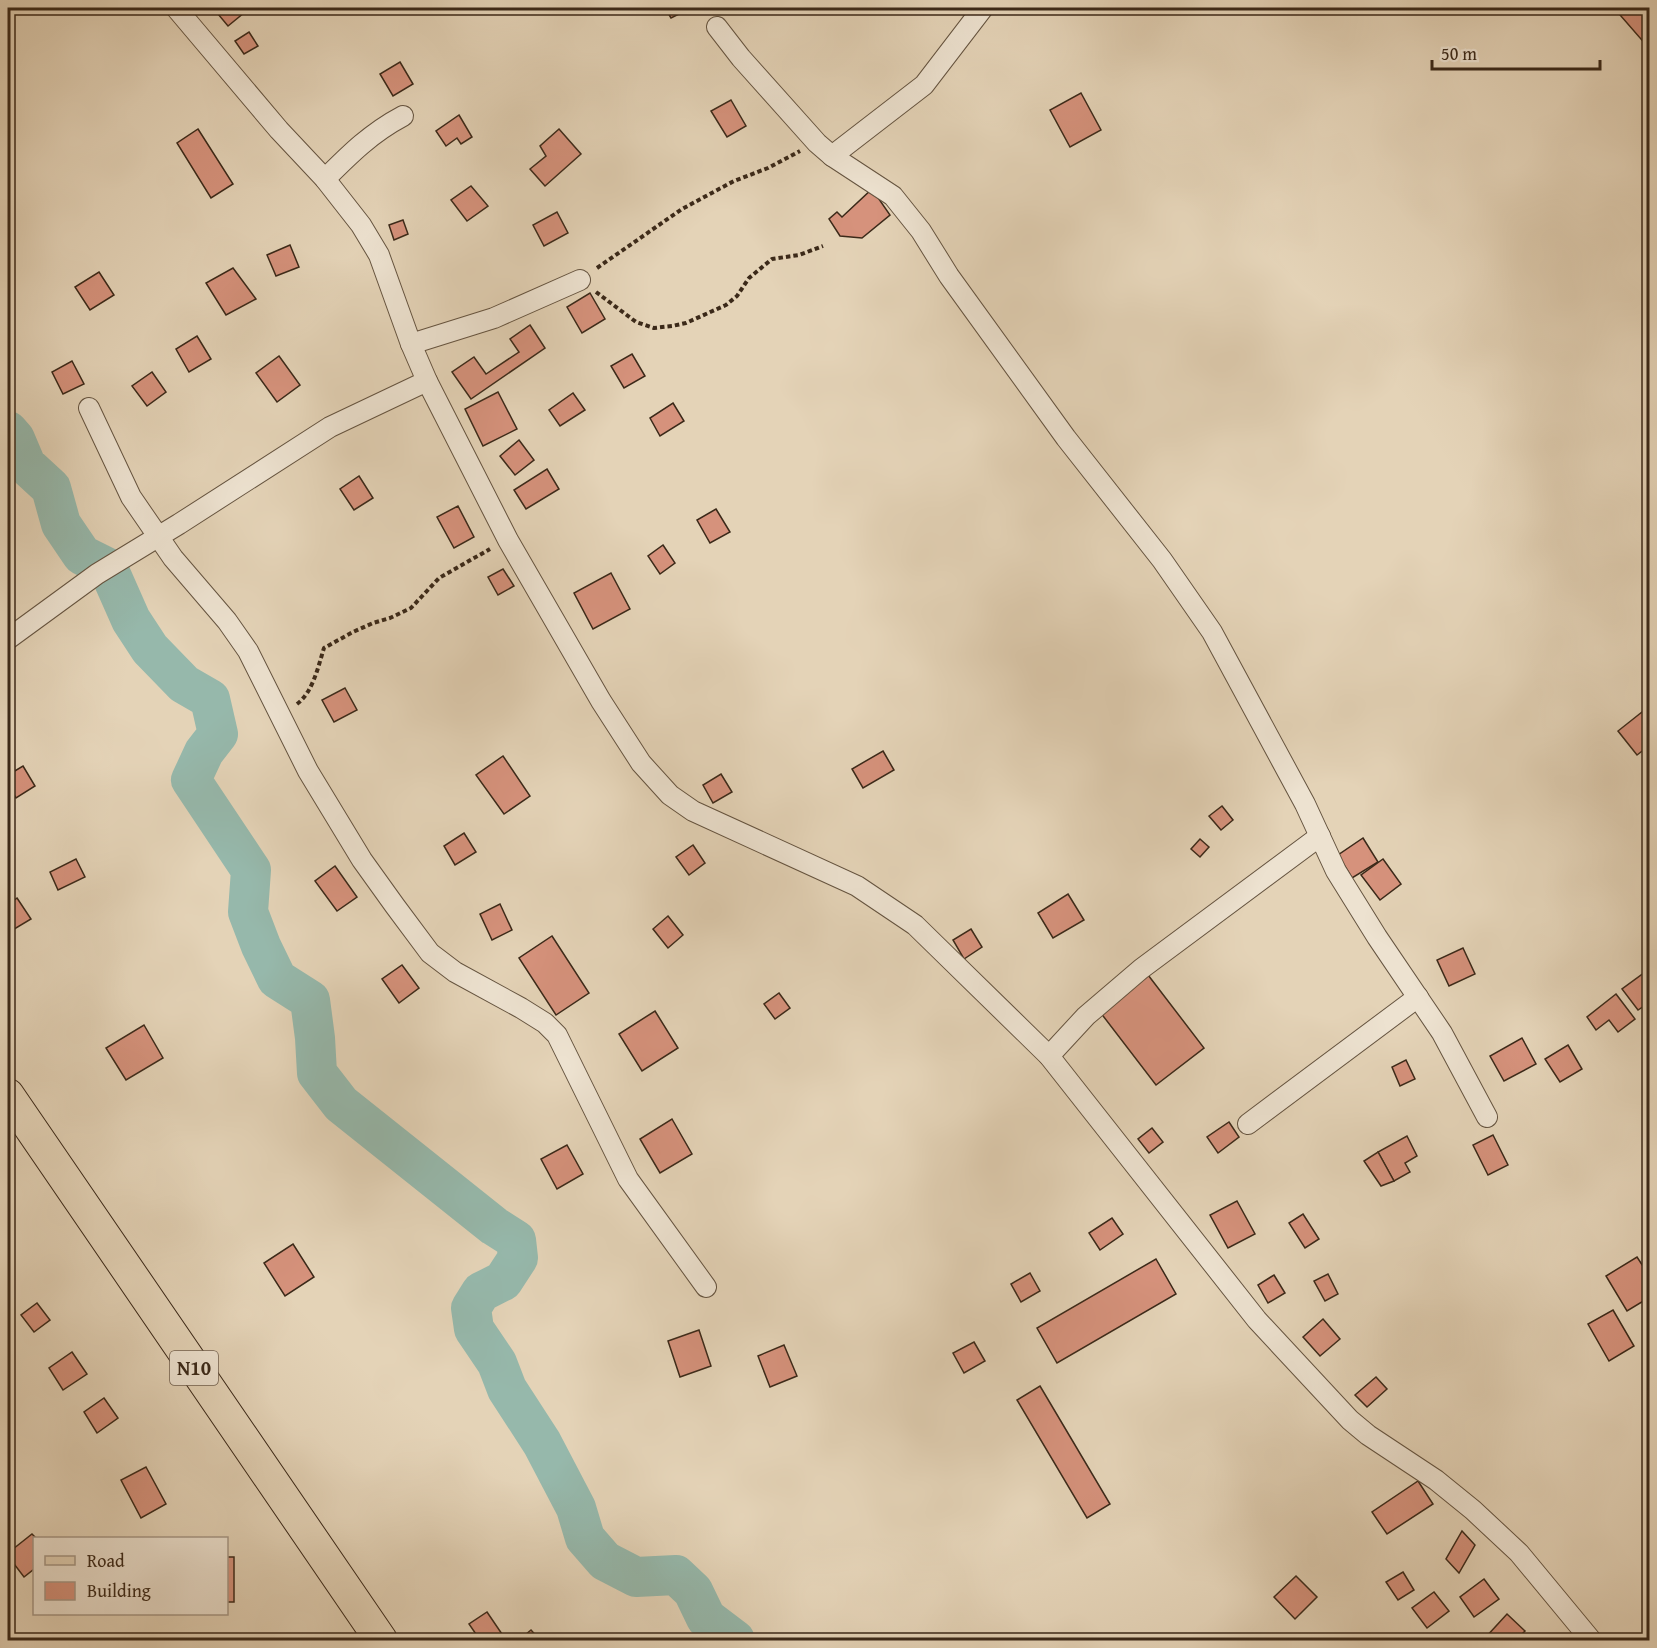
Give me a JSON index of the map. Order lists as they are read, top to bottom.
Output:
{
  "streets": {
    "main road": ["N10"]
  },
  "legend": ["Road", "Building"],
  "scale_bar": "50 m"
}
